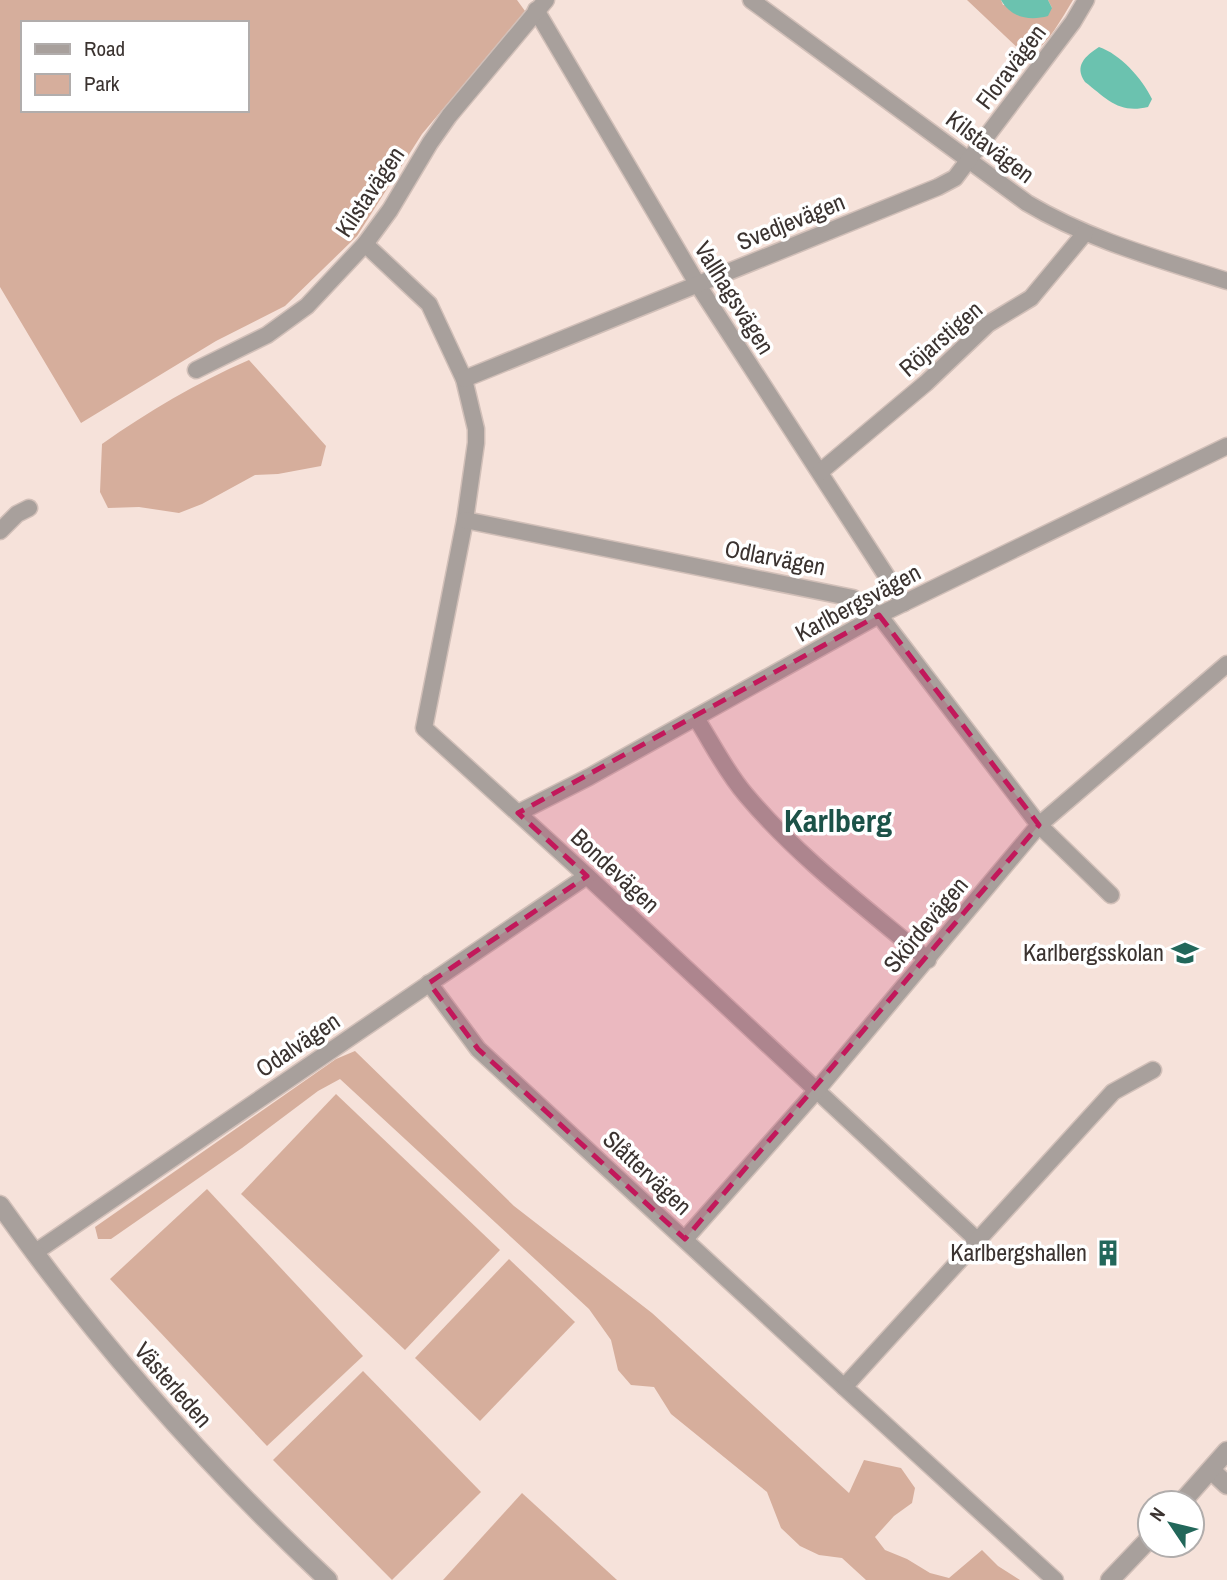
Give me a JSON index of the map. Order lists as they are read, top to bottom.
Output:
{
  "streets": {
    "street": [
      "Floravägen",
      "Kilstavägen",
      "Svedjevägen",
      "Vallhagsvägen",
      "Röjarstigen",
      "Odlarvägen",
      "Karlbergsvägen",
      "Bondevägen",
      "Skördevägen",
      "Odalvägen",
      "Slåttervägen",
      "Västerleden"
    ]
  },
  "crossings": [
    ["Floravägen", "Kilstavägen"],
    ["Floravägen", "Svedjevägen"],
    ["Kilstavägen", "Svedjevägen"],
    ["Kilstavägen", "Vallhagsvägen"],
    ["Kilstavägen", "Röjarstigen"],
    ["Kilstavägen", "Bondevägen"],
    ["Svedjevägen", "Vallhagsvägen"],
    ["Svedjevägen", "Bondevägen"],
    ["Vallhagsvägen", "Röjarstigen"],
    ["Vallhagsvägen", "Karlbergsvägen"],
    ["Odlarvägen", "Karlbergsvägen"],
    ["Odlarvägen", "Bondevägen"],
    ["Odlarvägen", "Skördevägen"],
    ["Karlbergsvägen", "Bondevägen"],
    ["Bondevägen", "Skördevägen"],
    ["Bondevägen", "Odalvägen"],
    ["Skördevägen", "Slåttervägen"],
    ["Odalvägen", "Slåttervägen"],
    ["Odalvägen", "Västerleden"]
  ],
  "districts": ["Karlberg"],
  "places": {
    "school or university": ["Karlbergsskolan"],
    "building": ["Karlbergshallen"]
  },
  "legend": ["Road", "Park"],
  "north": "top left"
}
